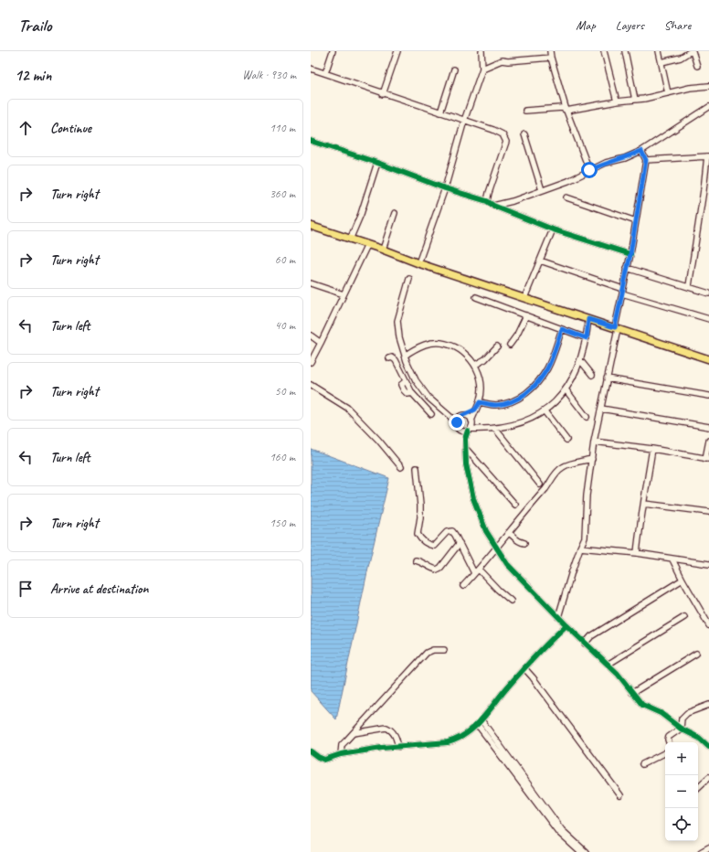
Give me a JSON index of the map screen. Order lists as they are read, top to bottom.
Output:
{
  "page": {
    "header": "Trailo",
    "nav": ["Map", "Layers", "Share"],
    "heading": ["12 min", "Walk · 930 m"],
    "list": [
      ["Continue", "110 m"],
      ["Turn right", "360 m"],
      ["Turn right", "60 m"],
      ["Turn left", "40 m"],
      ["Turn right", "50 m"],
      ["Turn left", "160 m"],
      ["Turn right", "150 m"],
      "Arrive at destination"
    ],
    "map_buttons": ["+", "−"]
  }
}
